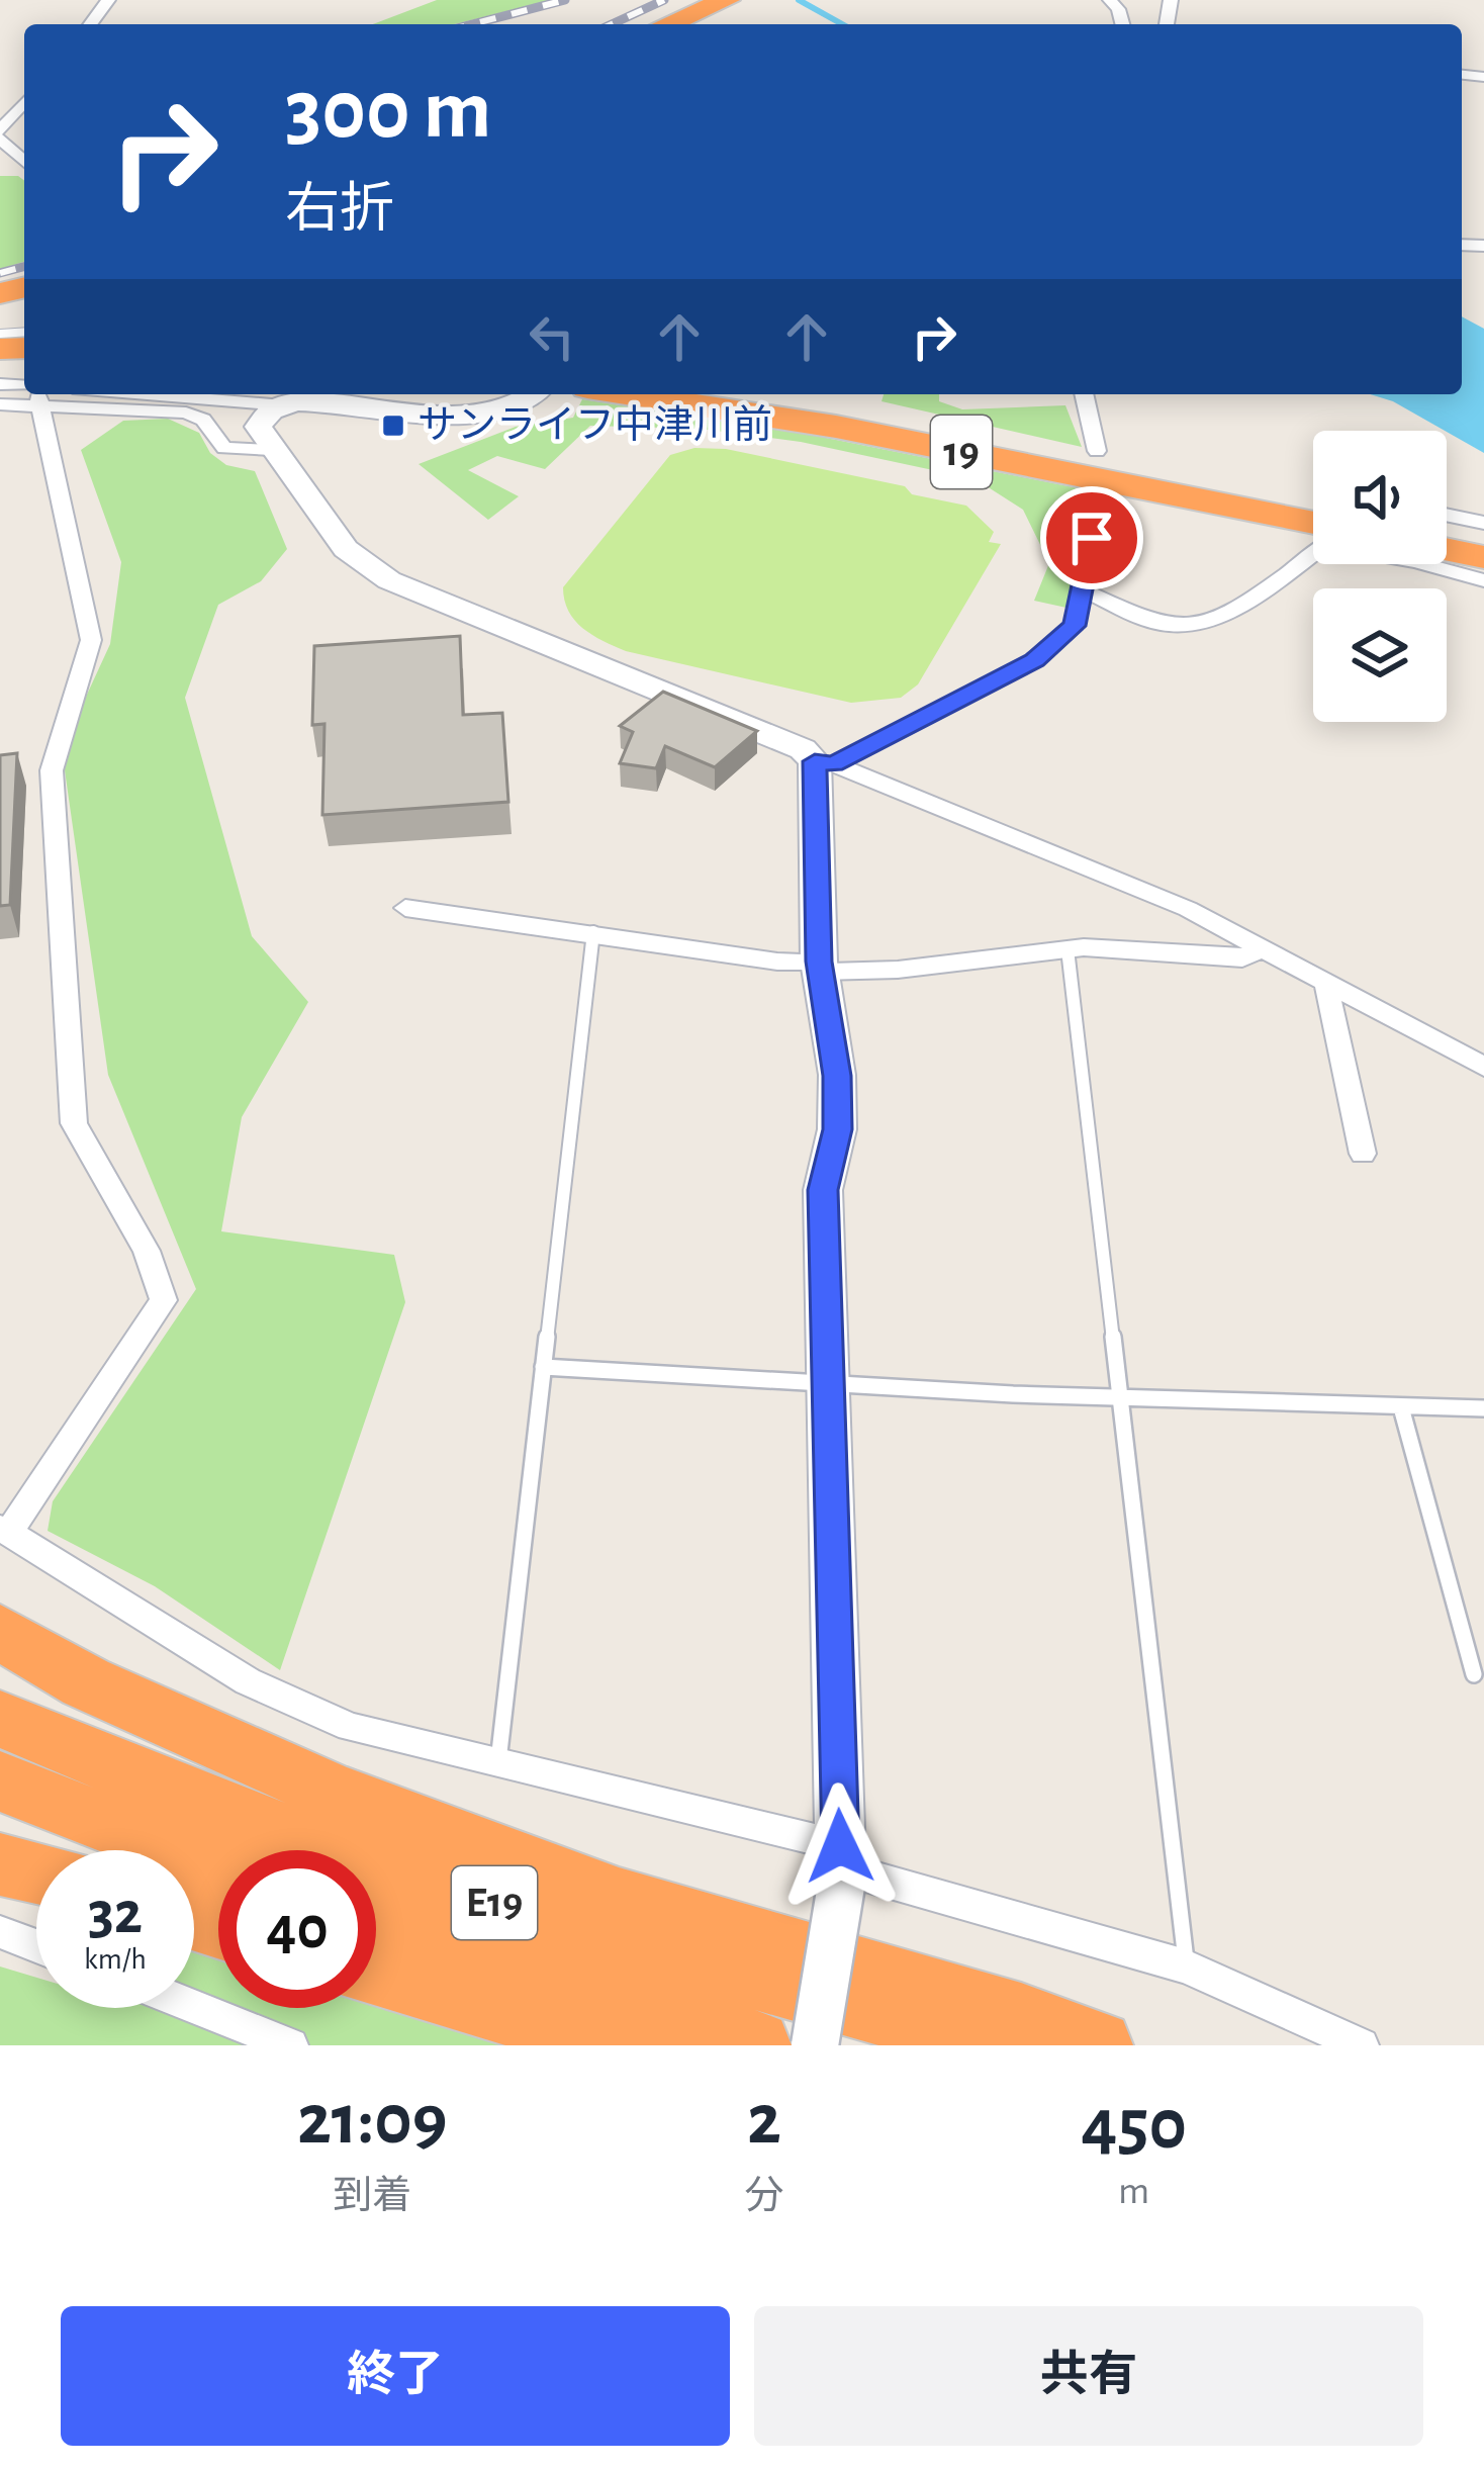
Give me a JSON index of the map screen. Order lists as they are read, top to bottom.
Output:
{
  "streets": {
    "highway": ["19", "E19"]
  },
  "places": {
    "transit": ["サンライフ中津川前"]
  },
  "page": {
    "turn": ["300 m", "右折"],
    "speed": "32 km/h",
    "limit": "40",
    "eta": [
      "21:09",
      "到着",
      "2",
      "分",
      "450",
      "m"
    ],
    "buttons": ["終了", "共有"]
  }
}
